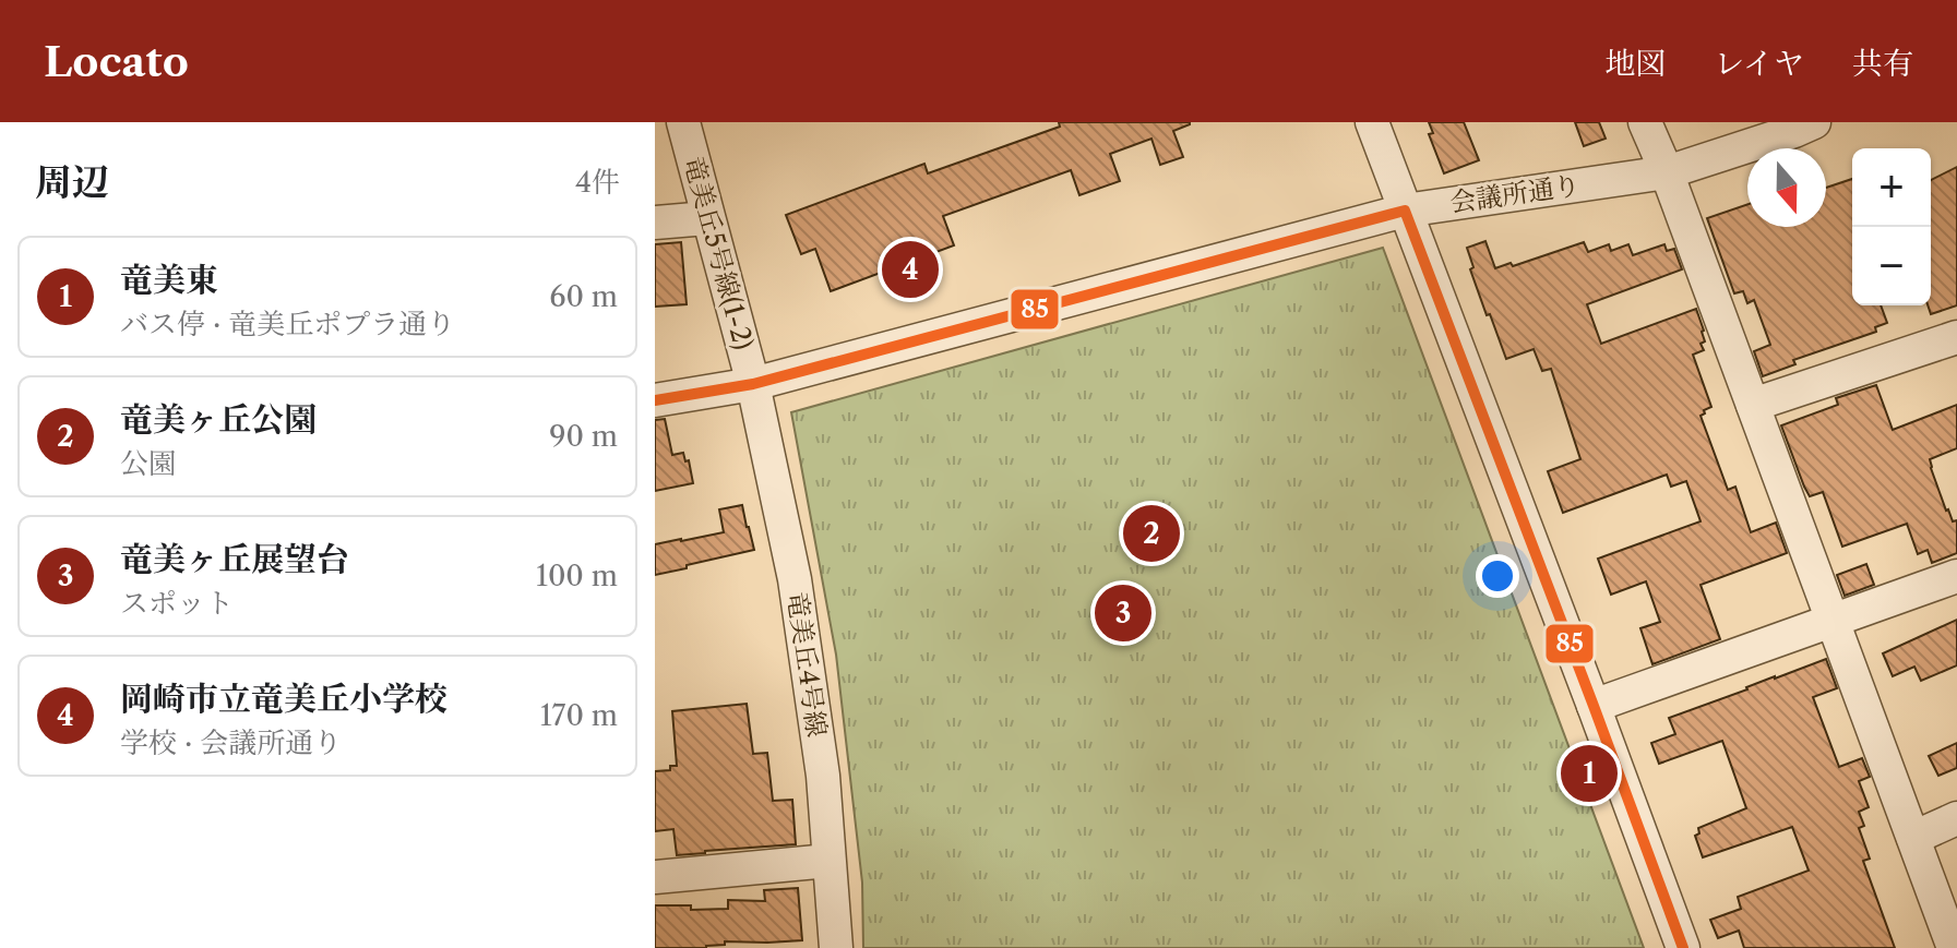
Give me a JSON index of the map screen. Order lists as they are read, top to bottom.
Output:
{
  "streets": {
    "street": ["会議所通り", "竜美丘5号線(1-2)", "竜美丘4号線"]
  },
  "crossings": [
    ["会議所通り", "竜美丘5号線(1-2)"],
    ["会議所通り", "竜美丘4号線"],
    ["竜美丘5号線(1-2)", "竜美丘4号線"]
  ],
  "lines": ["transit line 85"],
  "north": "bottom",
  "page": {
    "header": "Locato",
    "nav": ["地図", "レイヤ", "共有"],
    "heading": ["周辺", "4件"],
    "map_buttons": ["+", "−"],
    "list": [
      {
        "mark": "1",
        "name": "竜美東",
        "note": "バス停 · 竜美丘ポプラ通り",
        "value": "60 m"
      },
      {
        "mark": "2",
        "name": "竜美ヶ丘公園",
        "note": "公園",
        "value": "90 m"
      },
      {
        "mark": "3",
        "name": "竜美ヶ丘展望台",
        "note": "スポット",
        "value": "100 m"
      },
      {
        "mark": "4",
        "name": "岡崎市立竜美丘小学校",
        "note": "学校 · 会議所通り",
        "value": "170 m"
      }
    ],
    "pins": [
      "4",
      "2",
      "3",
      "1"
    ]
  }
}
